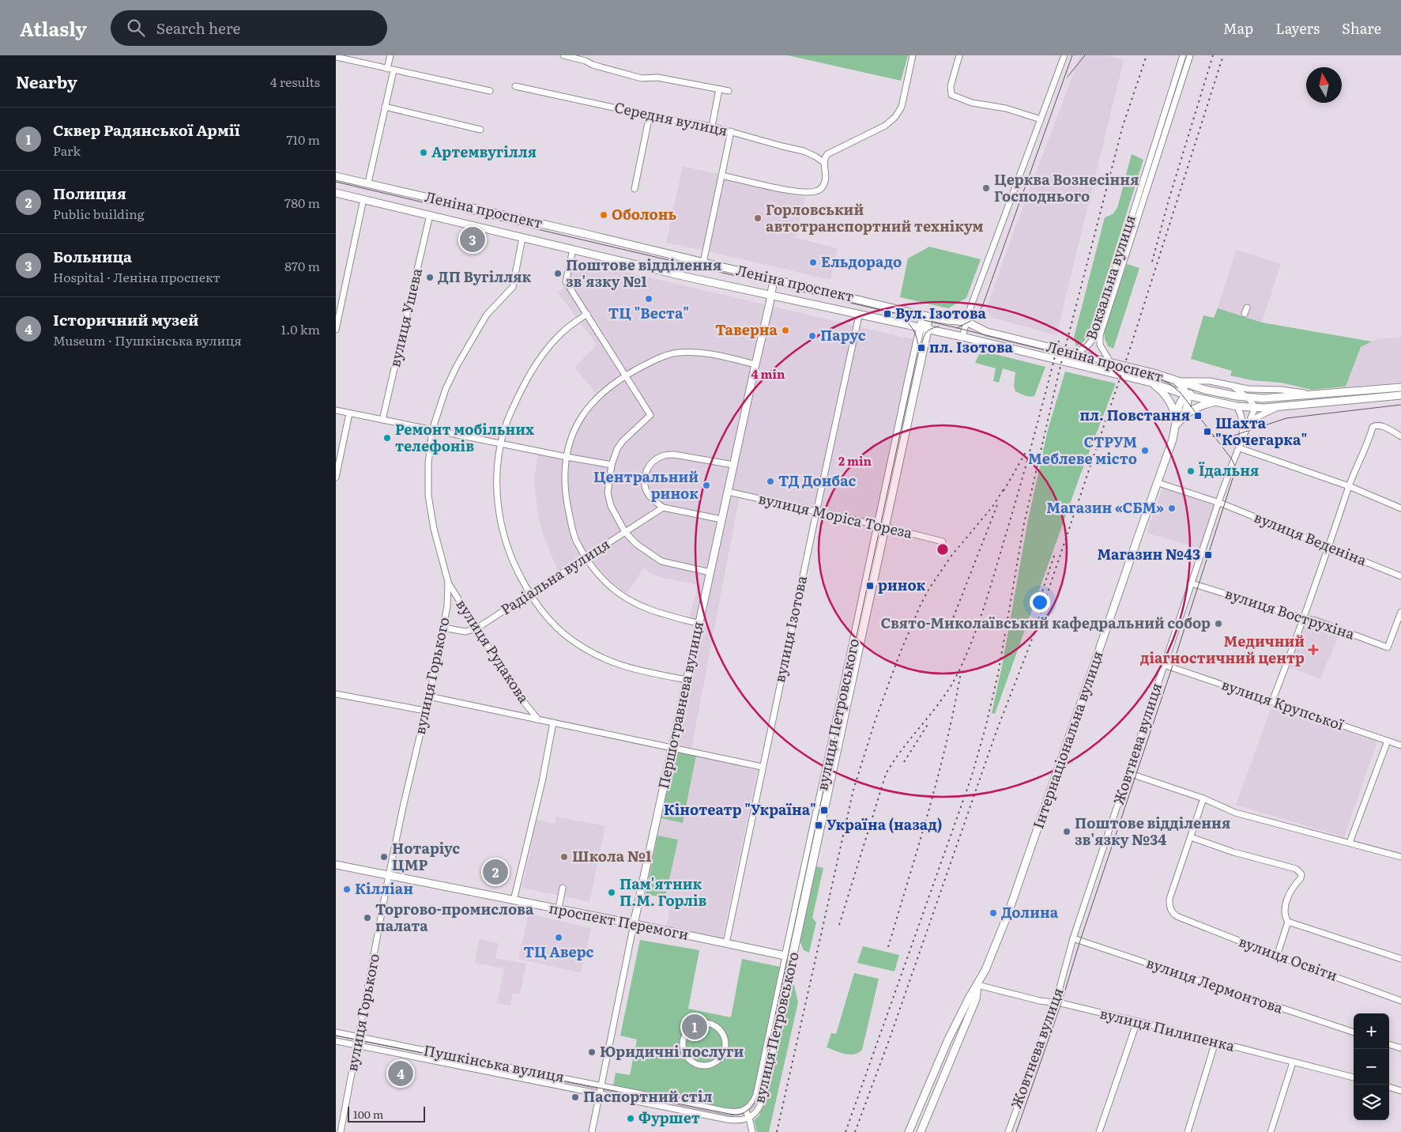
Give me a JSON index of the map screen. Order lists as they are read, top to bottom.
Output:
{
  "streets": {
    "main road": [
      "Леніна проспект",
      "Першотравнева вулиця",
      "вулиця Петровського",
      "Інтернаціональна вулиця",
      "проспект Перемоги"
    ],
    "street": [
      "Середня вулиця",
      "Вокзальна вулиця",
      "вулиця Ушева",
      "вулиця Моріса Тореза",
      "вулиця Веденіна",
      "Радіальна вулиця",
      "вулиця Вострухіна",
      "вулиця Ізотова",
      "вулиця Рудакова",
      "вулиця Горького",
      "вулиця Крупської",
      "Жовтнева вулиця",
      "вулиця Освіти",
      "вулиця Лермонтова",
      "вулиця Пилипенка",
      "Пушкінська вулиця"
    ]
  },
  "crossings": [
    ["Леніна проспект", "Вокзальна вулиця"],
    ["Леніна проспект", "вулиця Ушева"],
    ["Леніна проспект", "вулиця Ізотова"],
    ["Леніна проспект", "вулиця Горького"],
    ["Леніна проспект", "Першотравнева вулиця"],
    ["Леніна проспект", "вулиця Петровського"],
    ["Леніна проспект", "Інтернаціональна вулиця"],
    ["Леніна проспект", "Жовтнева вулиця"],
    ["вулиця Моріса Тореза", "вулиця Ізотова"],
    ["вулиця Моріса Тореза", "Першотравнева вулиця"],
    ["вулиця Моріса Тореза", "вулиця Петровського"],
    ["вулиця Веденіна", "Інтернаціональна вулиця"],
    ["вулиця Веденіна", "Жовтнева вулиця"],
    ["Радіальна вулиця", "вулиця Рудакова"],
    ["Радіальна вулиця", "вулиця Горького"],
    ["вулиця Вострухіна", "Жовтнева вулиця"],
    ["вулиця Ізотова", "вулиця Рудакова"],
    ["вулиця Ізотова", "проспект Перемоги"],
    ["вулиця Рудакова", "вулиця Горького"],
    ["вулиця Рудакова", "Першотравнева вулиця"],
    ["вулиця Горького", "проспект Перемоги"],
    ["вулиця Горького", "Пушкінська вулиця"],
    ["Першотравнева вулиця", "проспект Перемоги"],
    ["Першотравнева вулиця", "Пушкінська вулиця"],
    ["вулиця Крупської", "Жовтнева вулиця"],
    ["вулиця Петровського", "проспект Перемоги"],
    ["вулиця Петровського", "Пушкінська вулиця"],
    ["Інтернаціональна вулиця", "вулиця Пилипенка"],
    ["Жовтнева вулиця", "вулиця Лермонтова"],
    ["Жовтнева вулиця", "вулиця Пилипенка"]
  ],
  "places": {
    "other": [
      "Артемвугілля",
      "Церква Вознесіння Господнього",
      "Оболонь",
      "Горловський автотранспортний технікум",
      "Ельдорадо",
      "Поштове відділення зв'язку №1",
      "ДП Вугілляк",
      "ТЦ \"Веста\"",
      "Таверна",
      "Парус",
      "Ремонт мобільних телефонів",
      "СТРУМ Меблеве місто",
      "Їдальня",
      "ТД Донбас",
      "Центральний ринок",
      "Магазин «СБМ»",
      "Свято-Миколаївський кафедральний собор",
      "Поштове відділення зв'язку №34",
      "Нотаріус ЦМР",
      "Школа №1",
      "Кілліан",
      "Пам'ятник П.М. Горлів",
      "Долина",
      "Торгово-промислова палата",
      "ТЦ Аверс",
      "Юридичні послуги",
      "Паспортний стіл",
      "Фуршет"
    ],
    "transit": [
      "Вул. Ізотова",
      "пл. Ізотова",
      "пл. Повстання",
      "Шахта \"Кочегарка\"",
      "Магазин №43",
      "ринок",
      "Кінотеатр \"Україна\"",
      "Україна (назад)"
    ],
    "health": ["Медичний діагностичний центр"]
  },
  "scale_bar": "100 m",
  "north": "top",
  "page": {
    "header": "Atlasly",
    "search": "Search here",
    "nav": ["Map", "Layers", "Share"],
    "heading": ["Nearby", "4 results"],
    "list": [
      {
        "mark": "1",
        "name": "Сквер Радянської Армії",
        "note": "Park",
        "value": "710 m"
      },
      {
        "mark": "2",
        "name": "Полиция",
        "note": "Public building",
        "value": "780 m"
      },
      {
        "mark": "3",
        "name": "Больница",
        "note": "Hospital · Леніна проспект",
        "value": "870 m"
      },
      {
        "mark": "4",
        "name": "Історичний музей",
        "note": "Museum · Пушкінська вулиця",
        "value": "1.0 km"
      }
    ],
    "pins": [
      "3",
      "2",
      "1",
      "4"
    ],
    "map_buttons": ["+", "−"],
    "scale": "100 m"
  },
  "rings": ["4 min", "2 min"]
}
